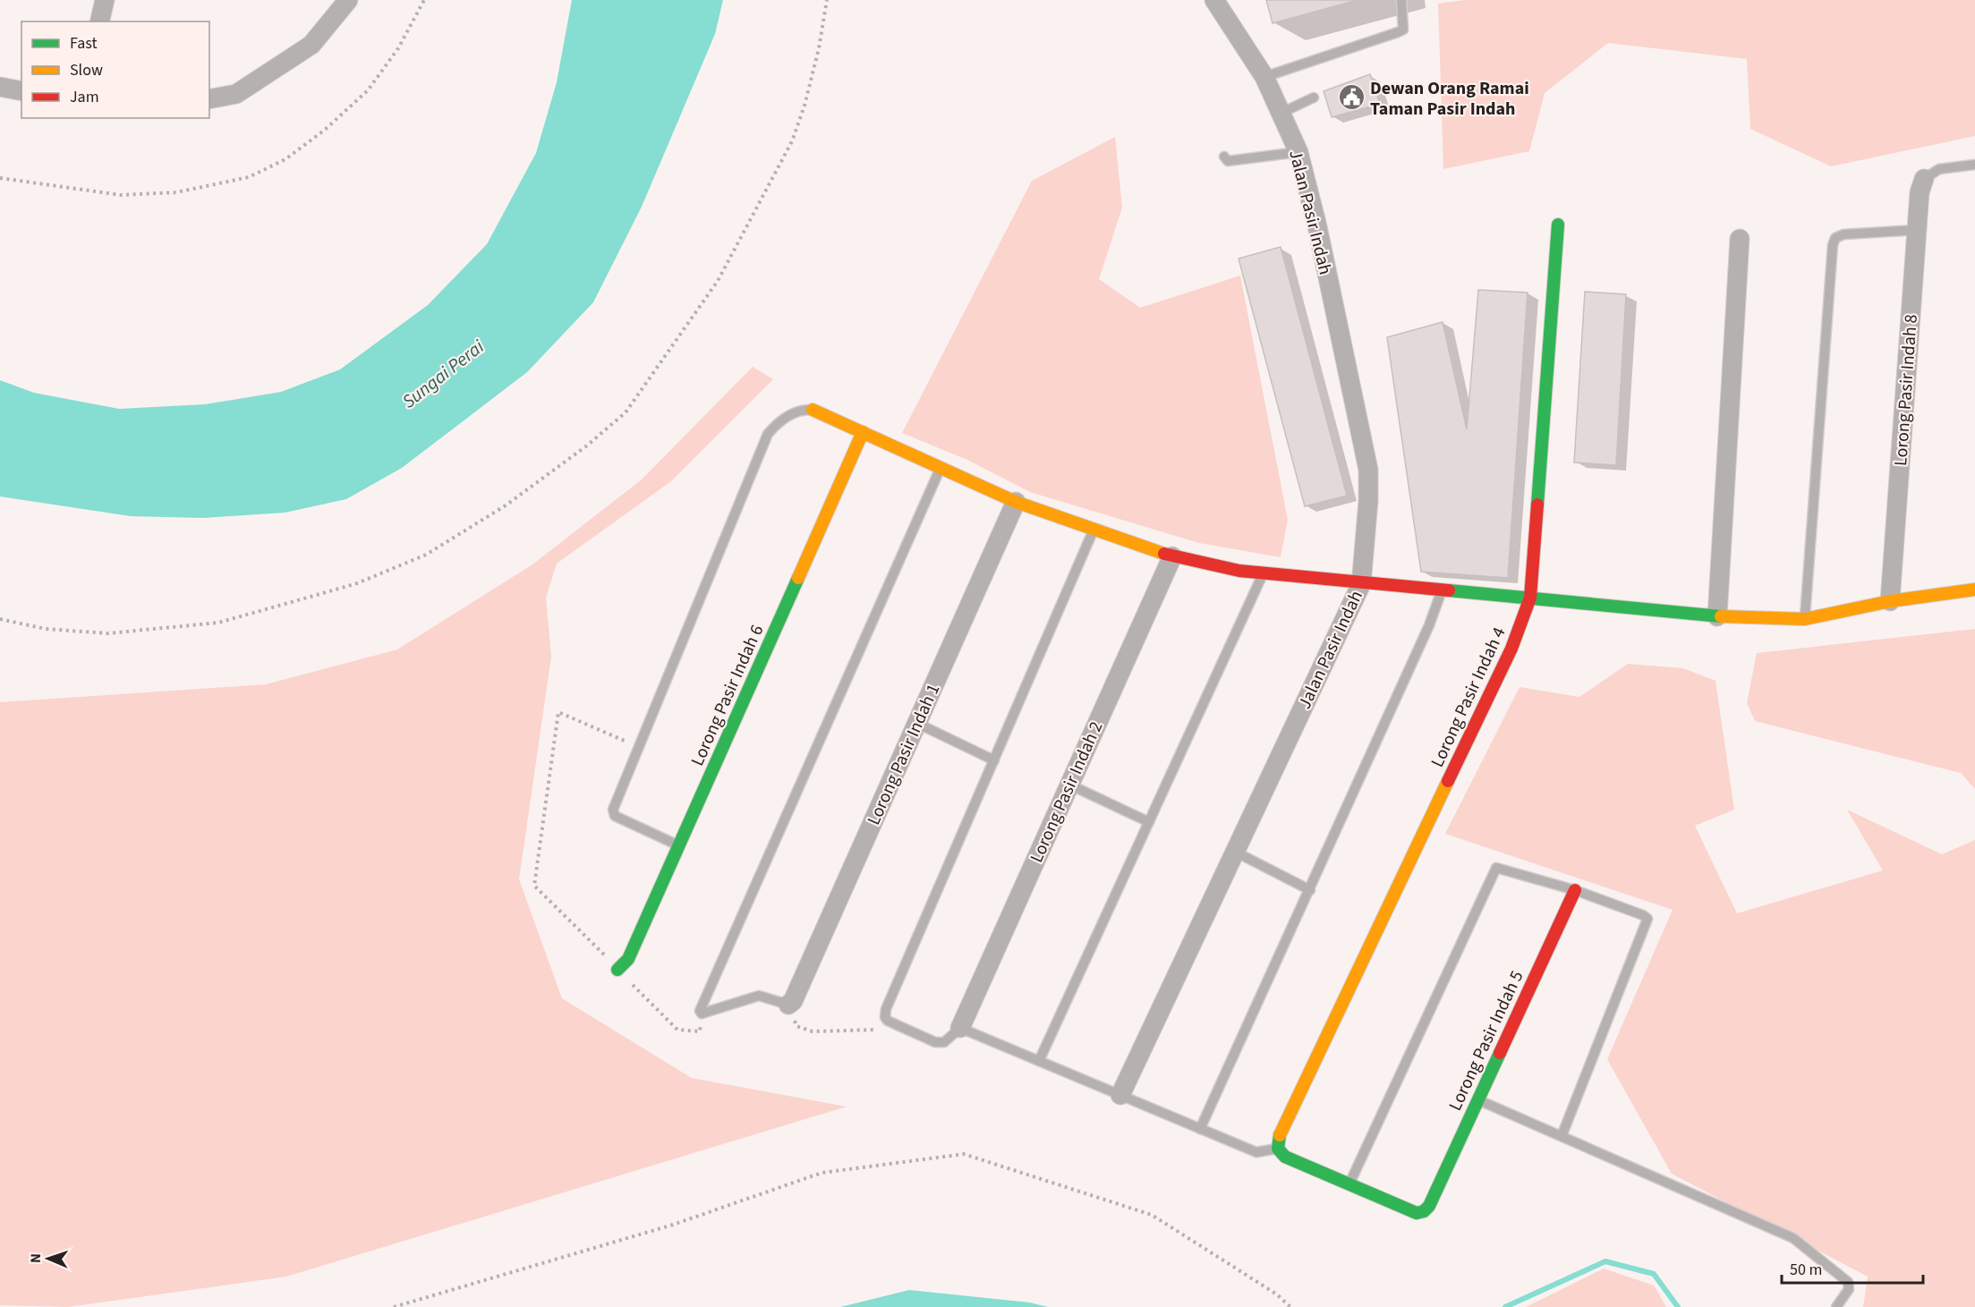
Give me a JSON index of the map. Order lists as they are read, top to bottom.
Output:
{
  "streets": {
    "street": [
      "Jalan Pasir Indah",
      "Lorong Pasir Indah 8",
      "Lorong Pasir Indah 6",
      "Lorong Pasir Indah 4",
      "Lorong Pasir Indah 1",
      "Lorong Pasir Indah 2",
      "Lorong Pasir Indah 5"
    ]
  },
  "water": ["Sungai Perai"],
  "places": {
    "public building": ["Dewan Orang Ramai Taman Pasir Indah"]
  },
  "legend": ["Fast", "Slow", "Jam"],
  "scale_bar": "50 m",
  "north": "left"
}
